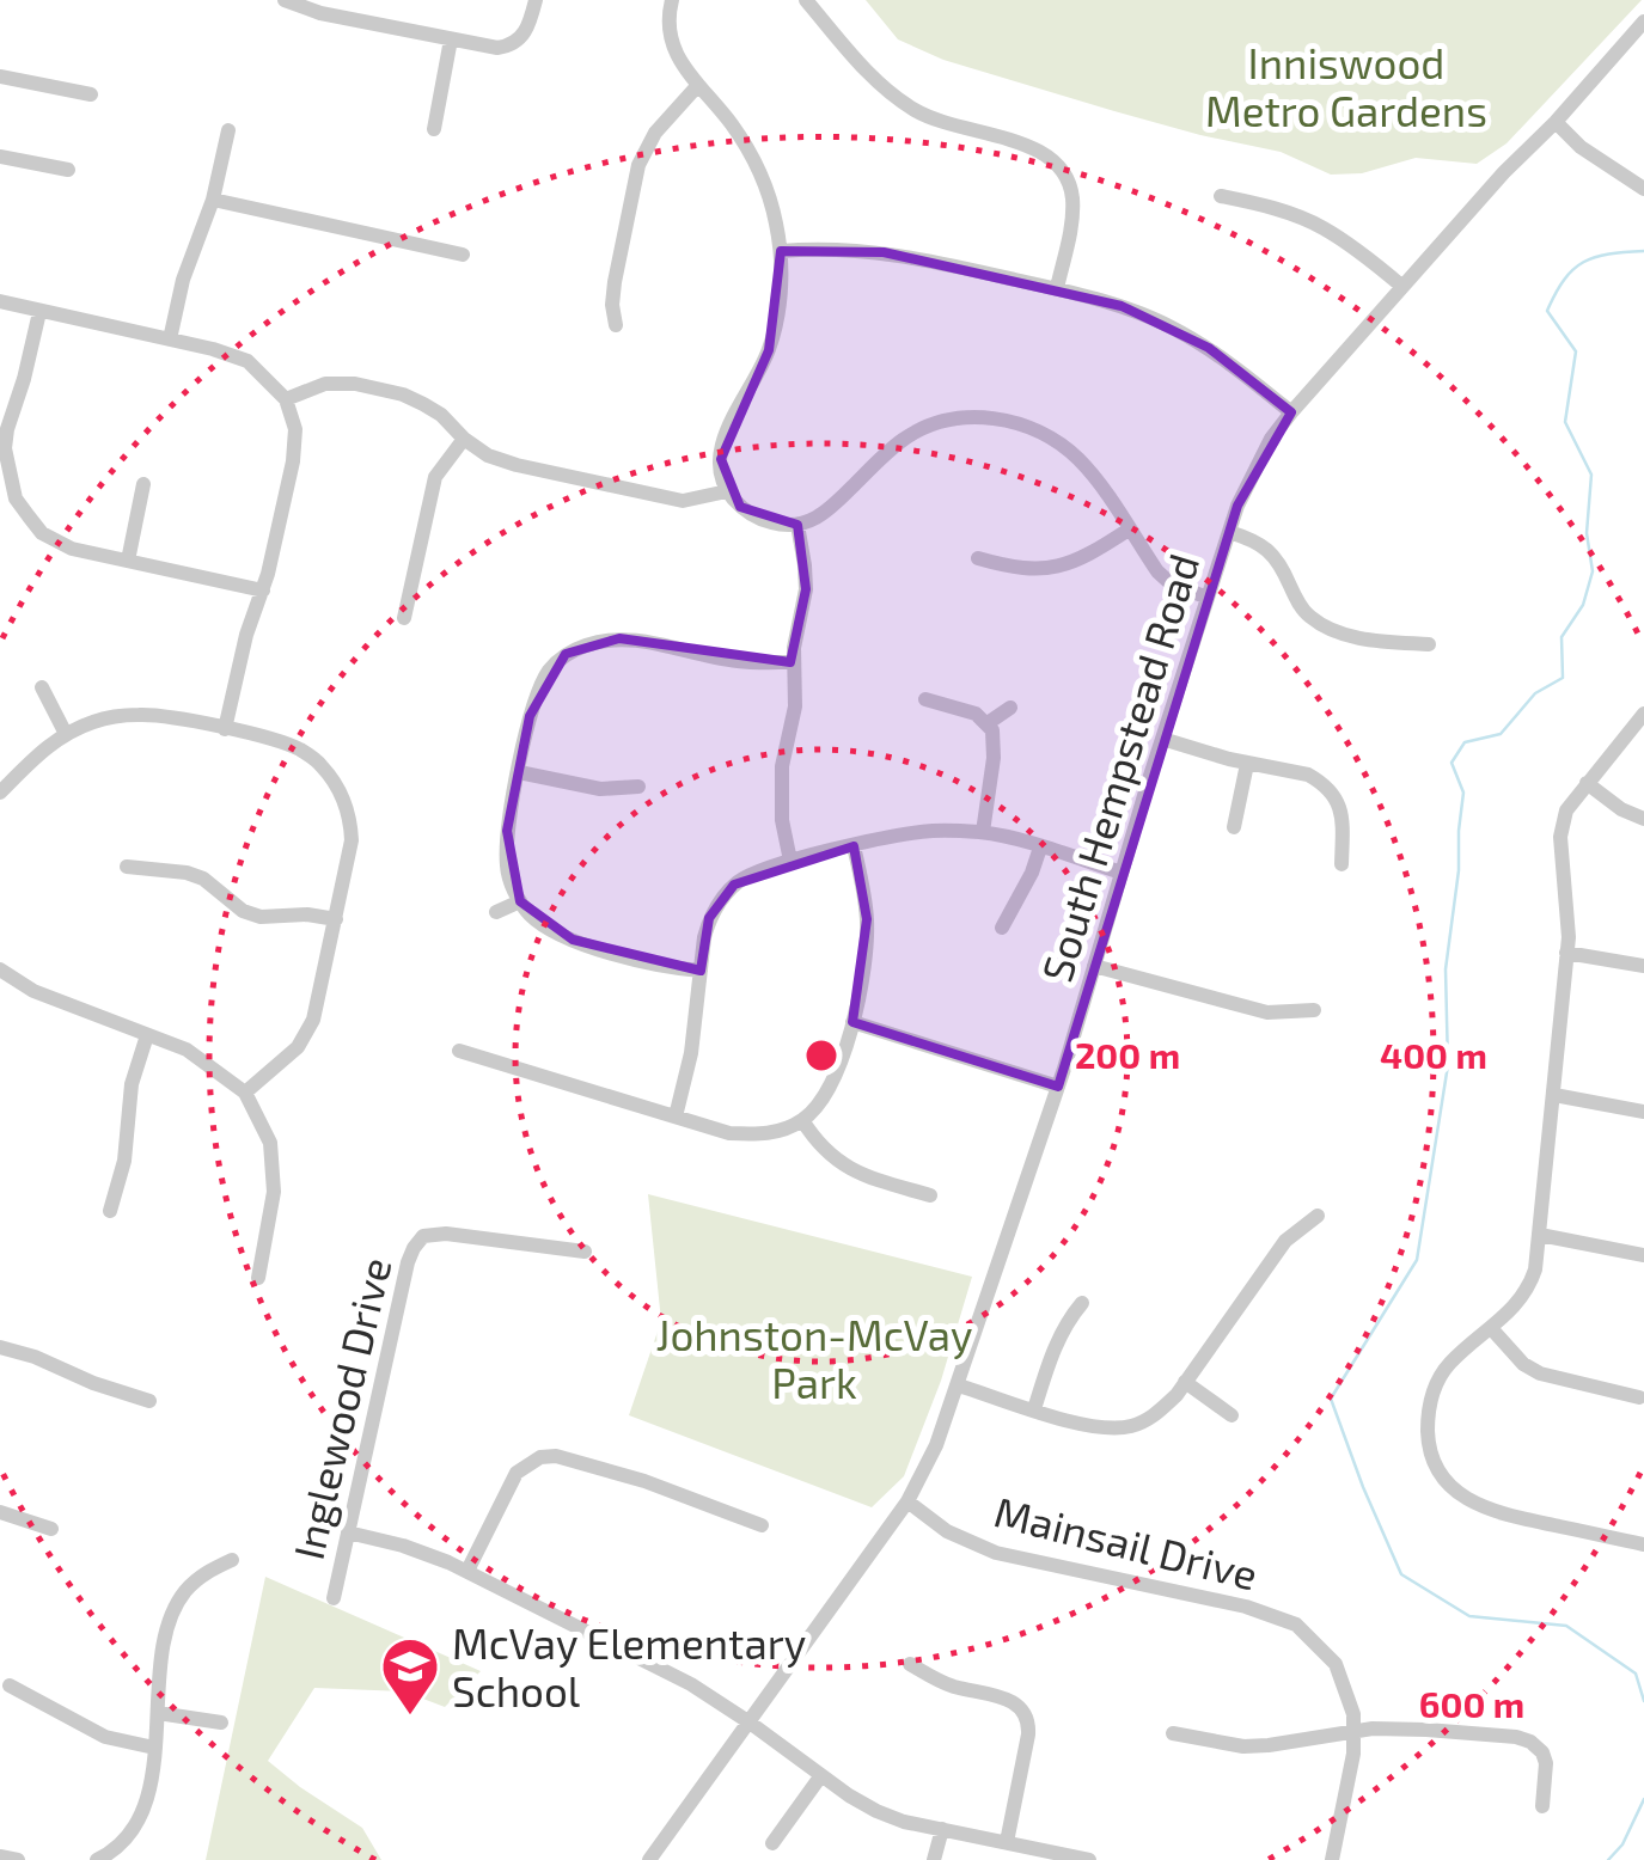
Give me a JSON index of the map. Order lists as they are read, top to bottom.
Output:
{
  "streets": {
    "street": ["South Hempstead Road", "Inglewood Drive", "Mainsail Drive"]
  },
  "crossings": [
    ["South Hempstead Road", "Mainsail Drive"]
  ],
  "parks": ["Inniswood Metro Gardens", "Johnston-McVay Park"],
  "places": {
    "school or university": ["McVay Elementary School"]
  },
  "rings": ["200 m", "400 m", "600 m"]
}
